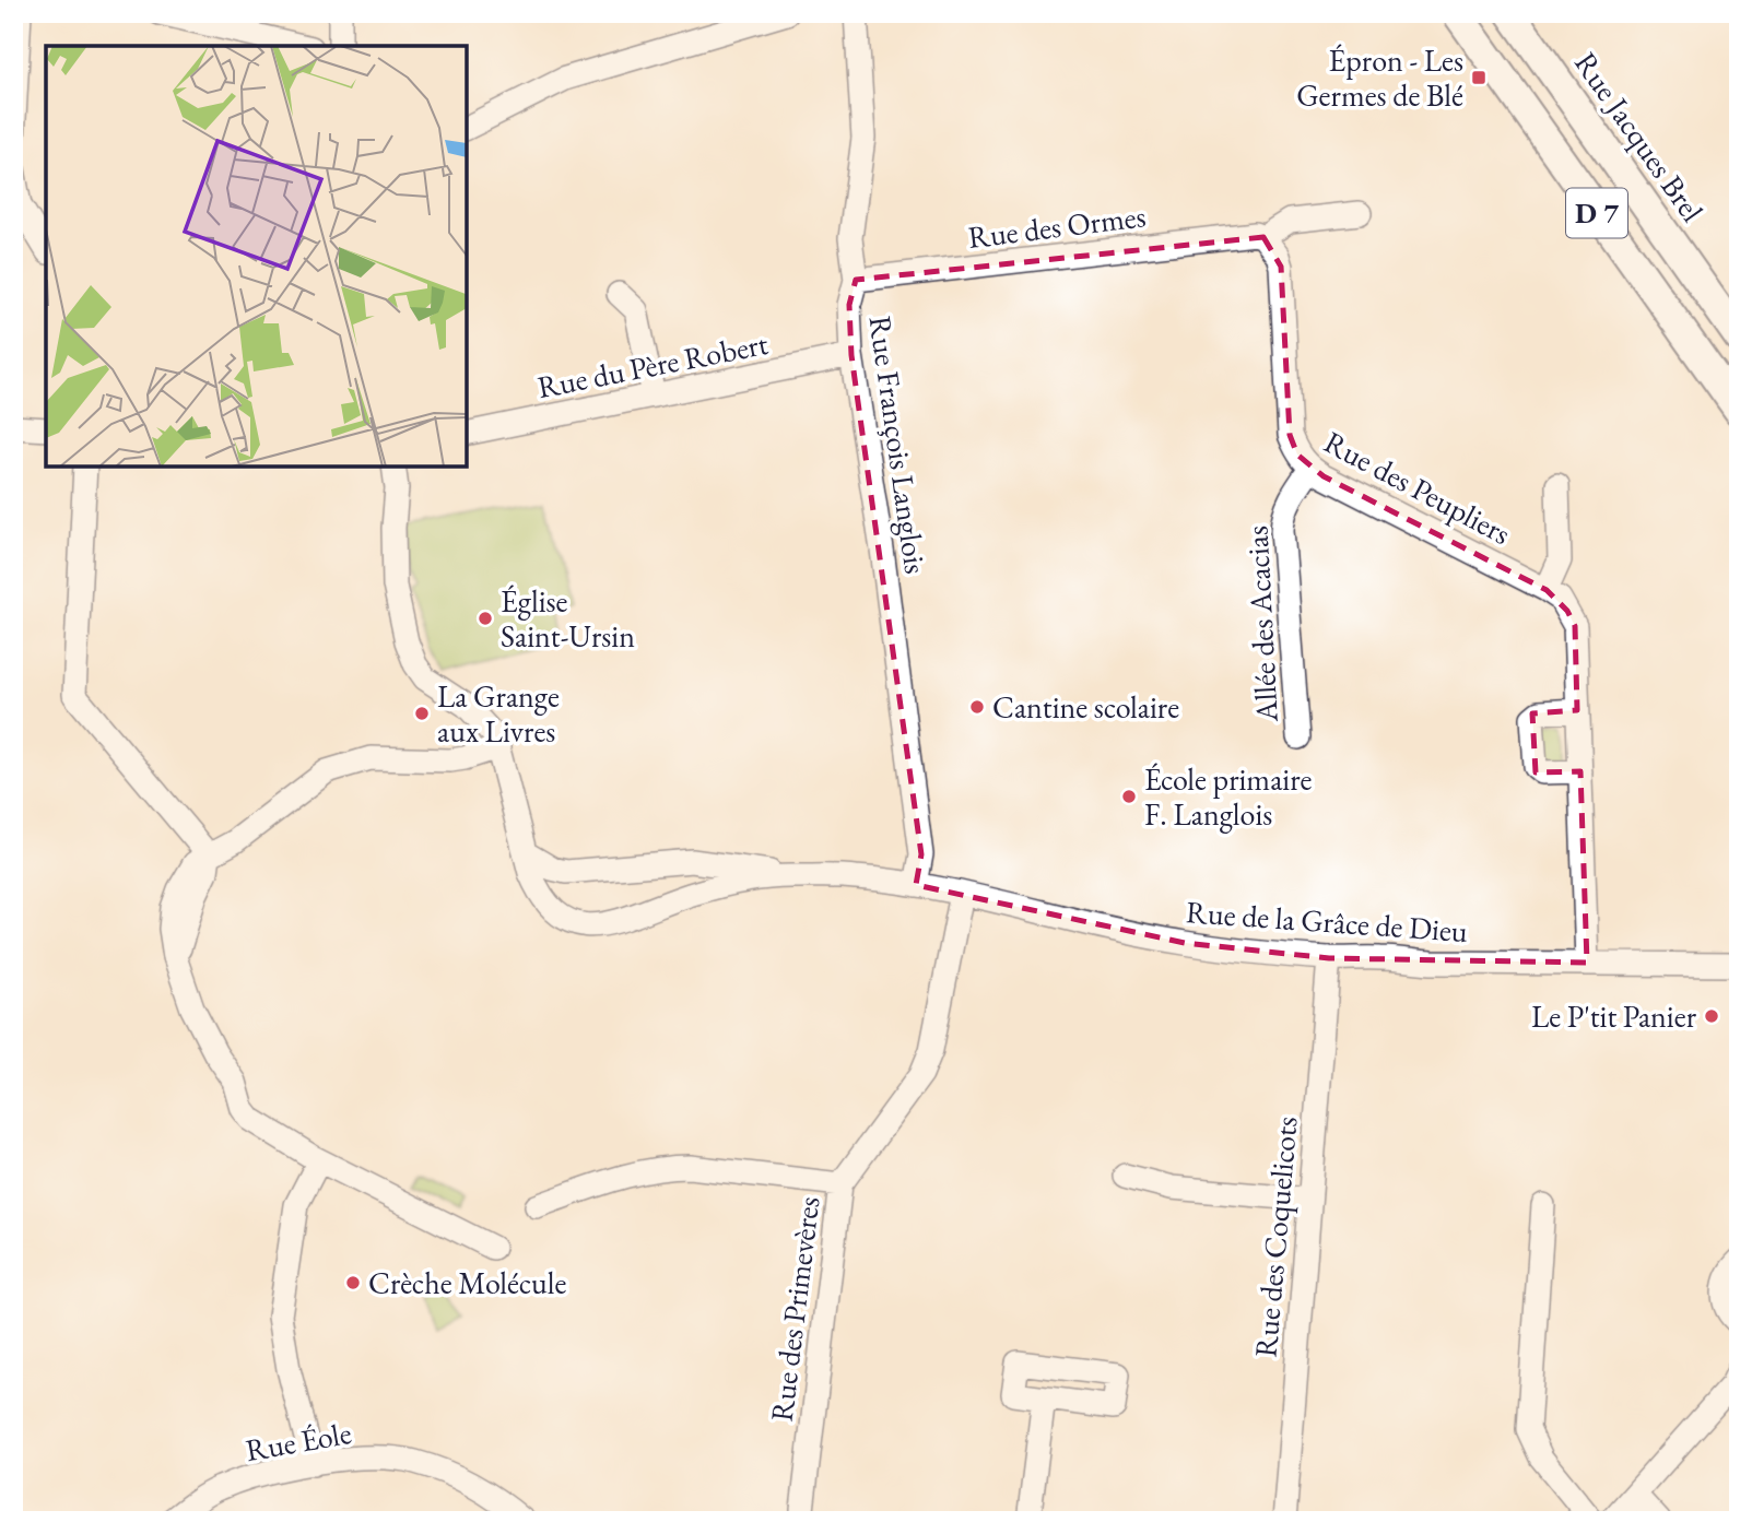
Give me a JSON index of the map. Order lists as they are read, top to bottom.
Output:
{
  "streets": {
    "main road": ["Rue Jacques Brel", "D 7"],
    "street": [
      "Rue des Ormes",
      "Rue du Père Robert",
      "Rue François Langlois",
      "Rue des Peupliers",
      "Allée des Acacias",
      "Rue de la Grâce de Dieu",
      "Rue des Coquelicots",
      "Rue des Primevères",
      "Rue Éole"
    ]
  },
  "crossings": [
    ["Rue des Ormes", "Rue François Langlois"],
    ["Rue des Ormes", "Rue des Peupliers"],
    ["Rue du Père Robert", "Rue François Langlois"],
    ["Rue François Langlois", "Rue de la Grâce de Dieu"],
    ["Rue des Peupliers", "Allée des Acacias"],
    ["Rue des Peupliers", "Rue de la Grâce de Dieu"],
    ["Rue de la Grâce de Dieu", "Rue des Coquelicots"],
    ["Rue de la Grâce de Dieu", "Rue des Primevères"]
  ],
  "places": {
    "transit": ["Épron - Les Germes de Blé"],
    "other": [
      "Église Saint-Ursin",
      "Cantine scolaire",
      "La Grange aux Livres",
      "École primaire F. Langlois",
      "Le P'tit Panier",
      "Crèche Molécule"
    ]
  }
}
